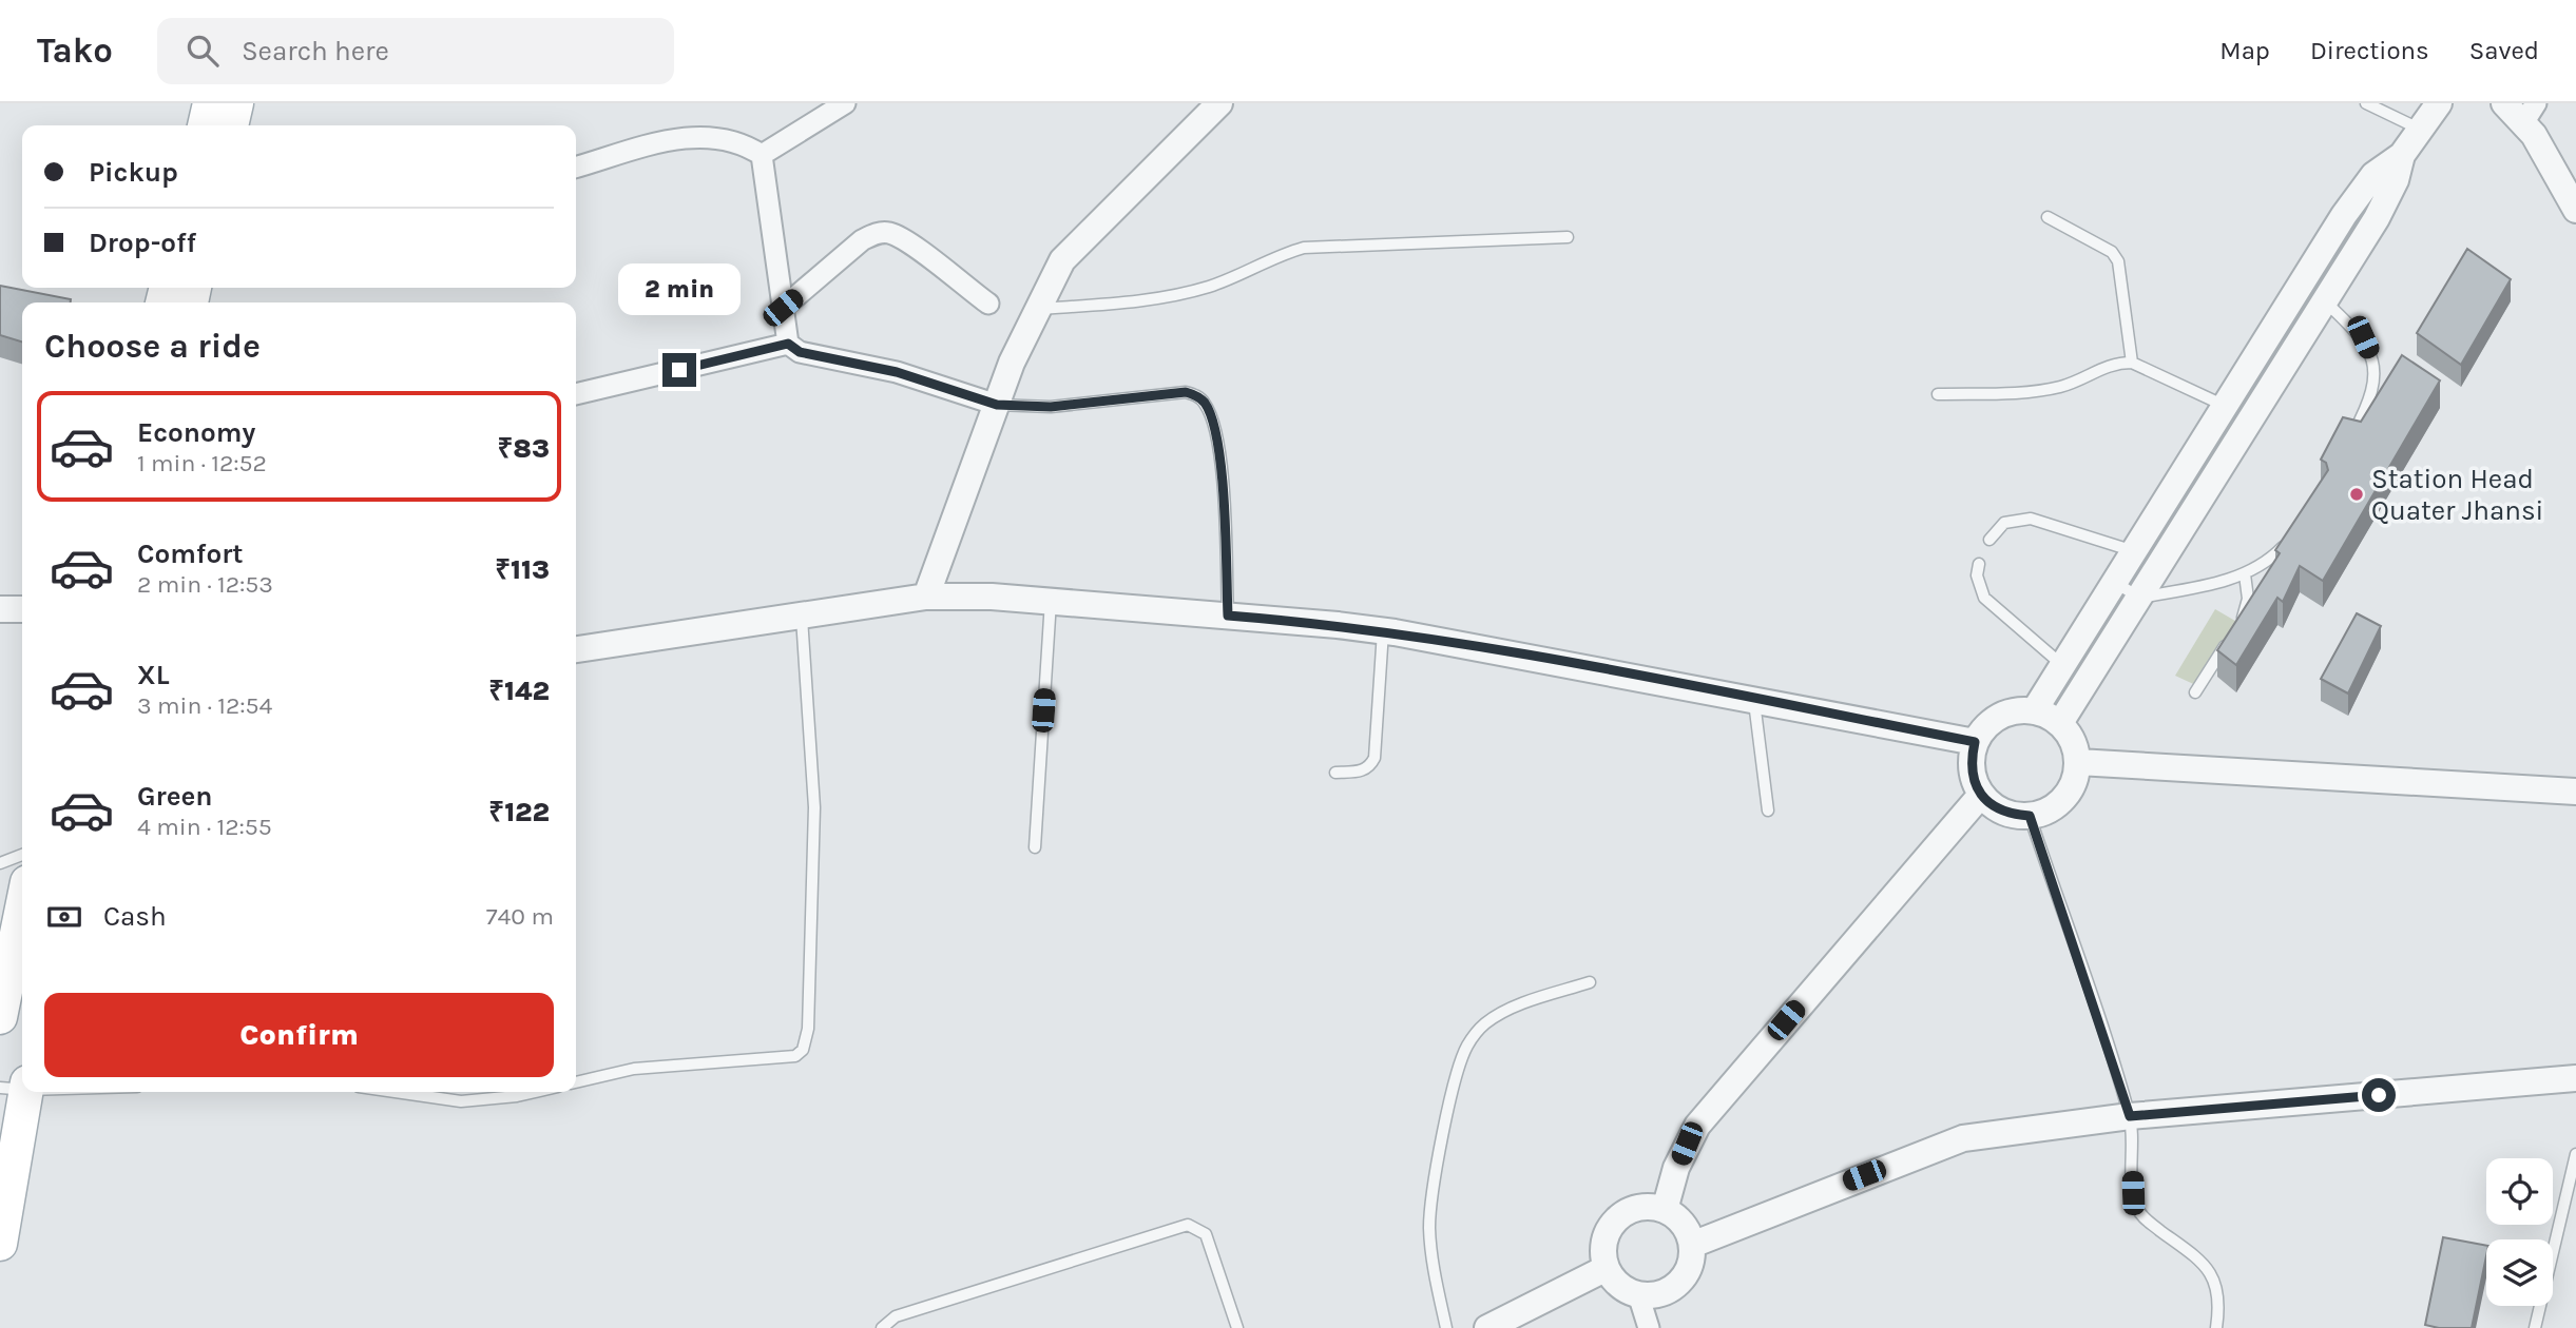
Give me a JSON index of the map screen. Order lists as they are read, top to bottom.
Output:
{
  "places": ["Station Head Quater Jhansi"],
  "page": {
    "header": "Tako",
    "search": "Search here",
    "nav": ["Map", "Directions", "Saved"],
    "banner": ["Pickup", "Drop-off"],
    "bubble": "2 min",
    "heading": "Choose a ride",
    "list": [
      {
        "name": "Economy",
        "note": "1 min · 12:52",
        "value": "₹83"
      },
      {
        "name": "Comfort",
        "note": "2 min · 12:53",
        "value": "₹113"
      },
      {
        "name": "XL",
        "note": "3 min · 12:54",
        "value": "₹142"
      },
      {
        "name": "Green",
        "note": "4 min · 12:55",
        "value": "₹122"
      }
    ],
    "pay": ["Cash", "740 m"],
    "buttons": "Confirm"
  }
}
